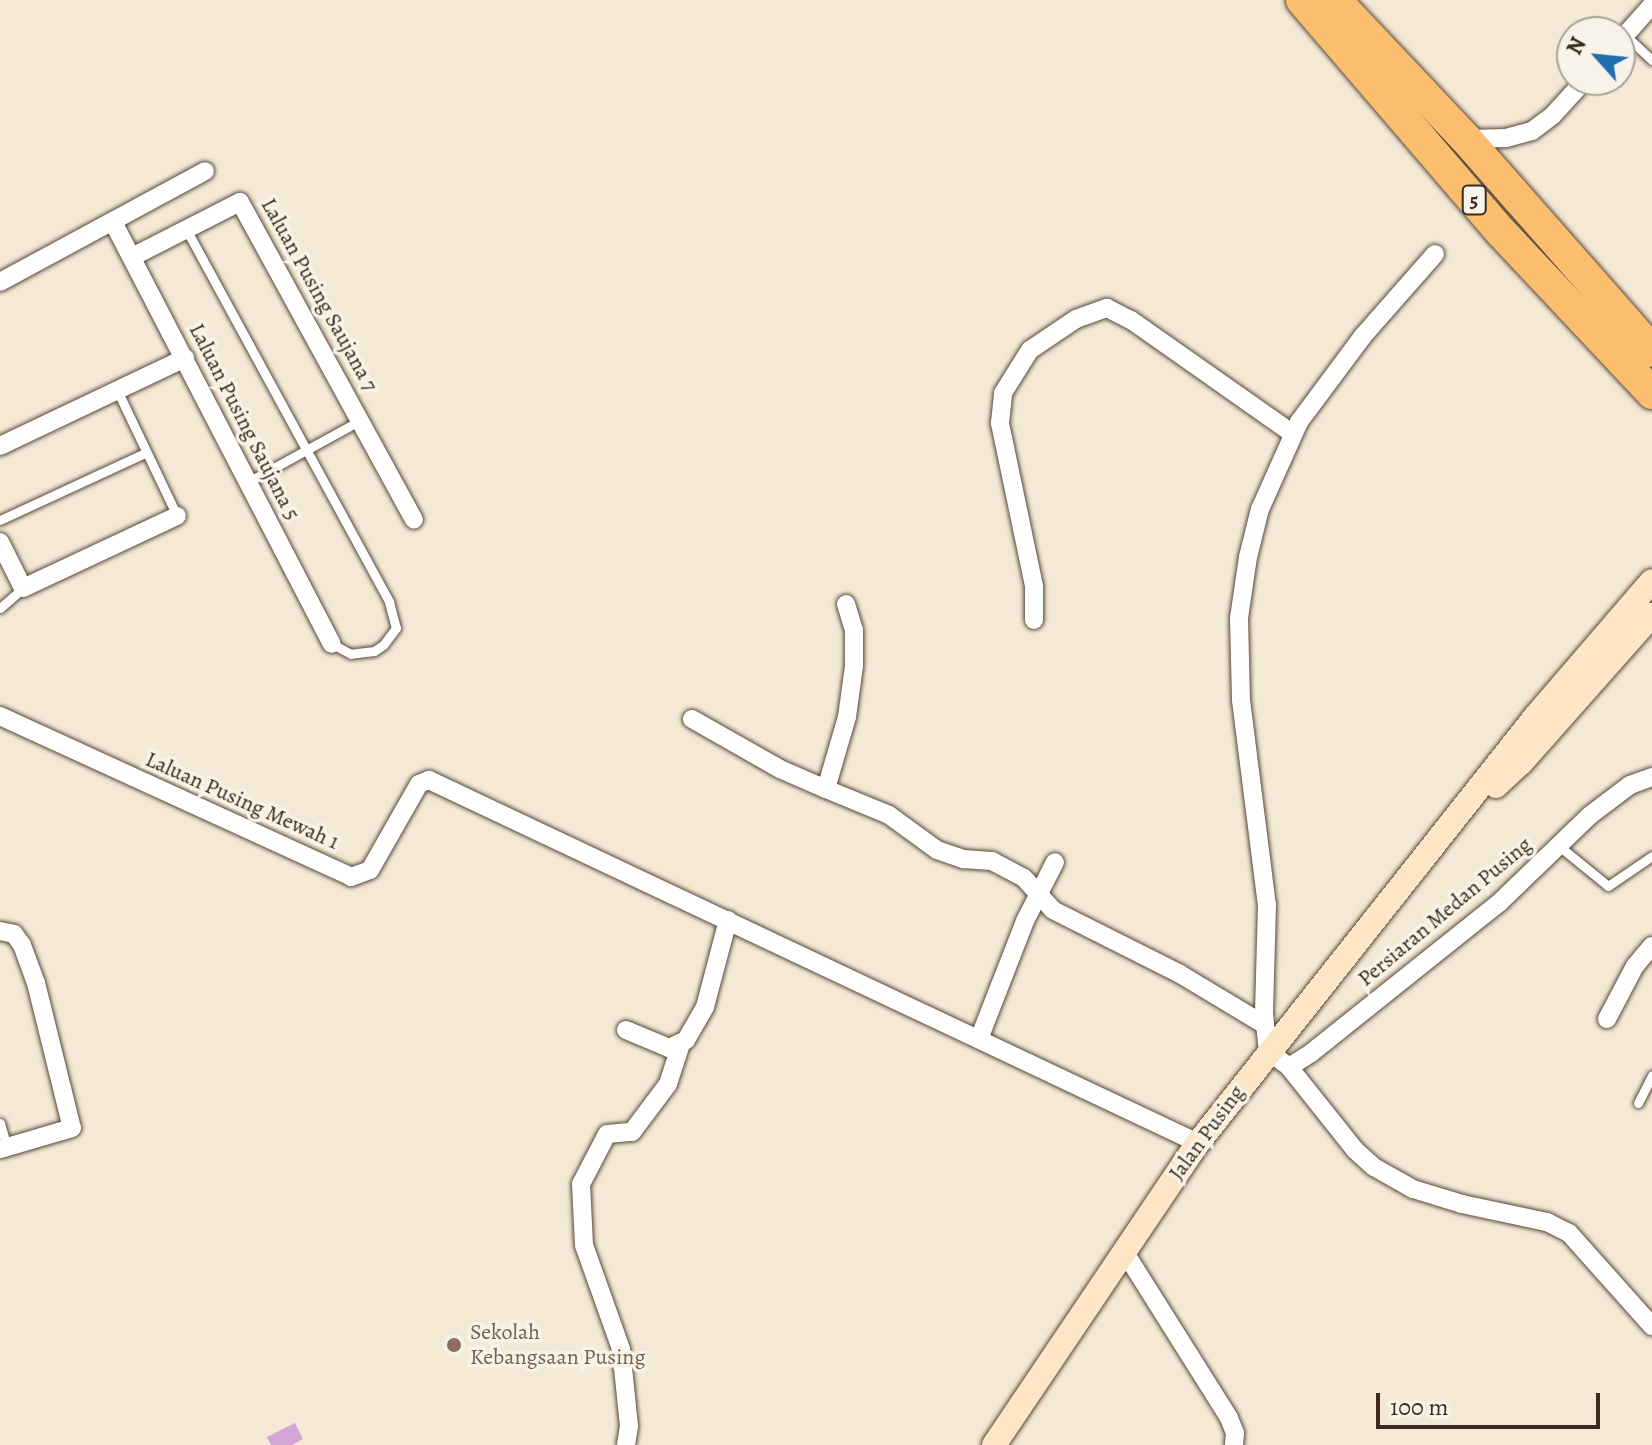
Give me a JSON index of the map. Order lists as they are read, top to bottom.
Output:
{
  "streets": {
    "highway": ["5"],
    "main road": ["Jalan Pusing"],
    "street": [
      "Laluan Pusing Saujana 7",
      "Laluan Pusing Saujana 5",
      "Laluan Pusing Mewah 1",
      "Persiaran Medan Pusing"
    ]
  },
  "crossings": [
    ["Laluan Pusing Saujana 7", "Laluan Pusing Saujana 5"]
  ],
  "places": ["Sekolah Kebangsaan Pusing"],
  "scale_bar": "100 m",
  "north": "top left"
}
